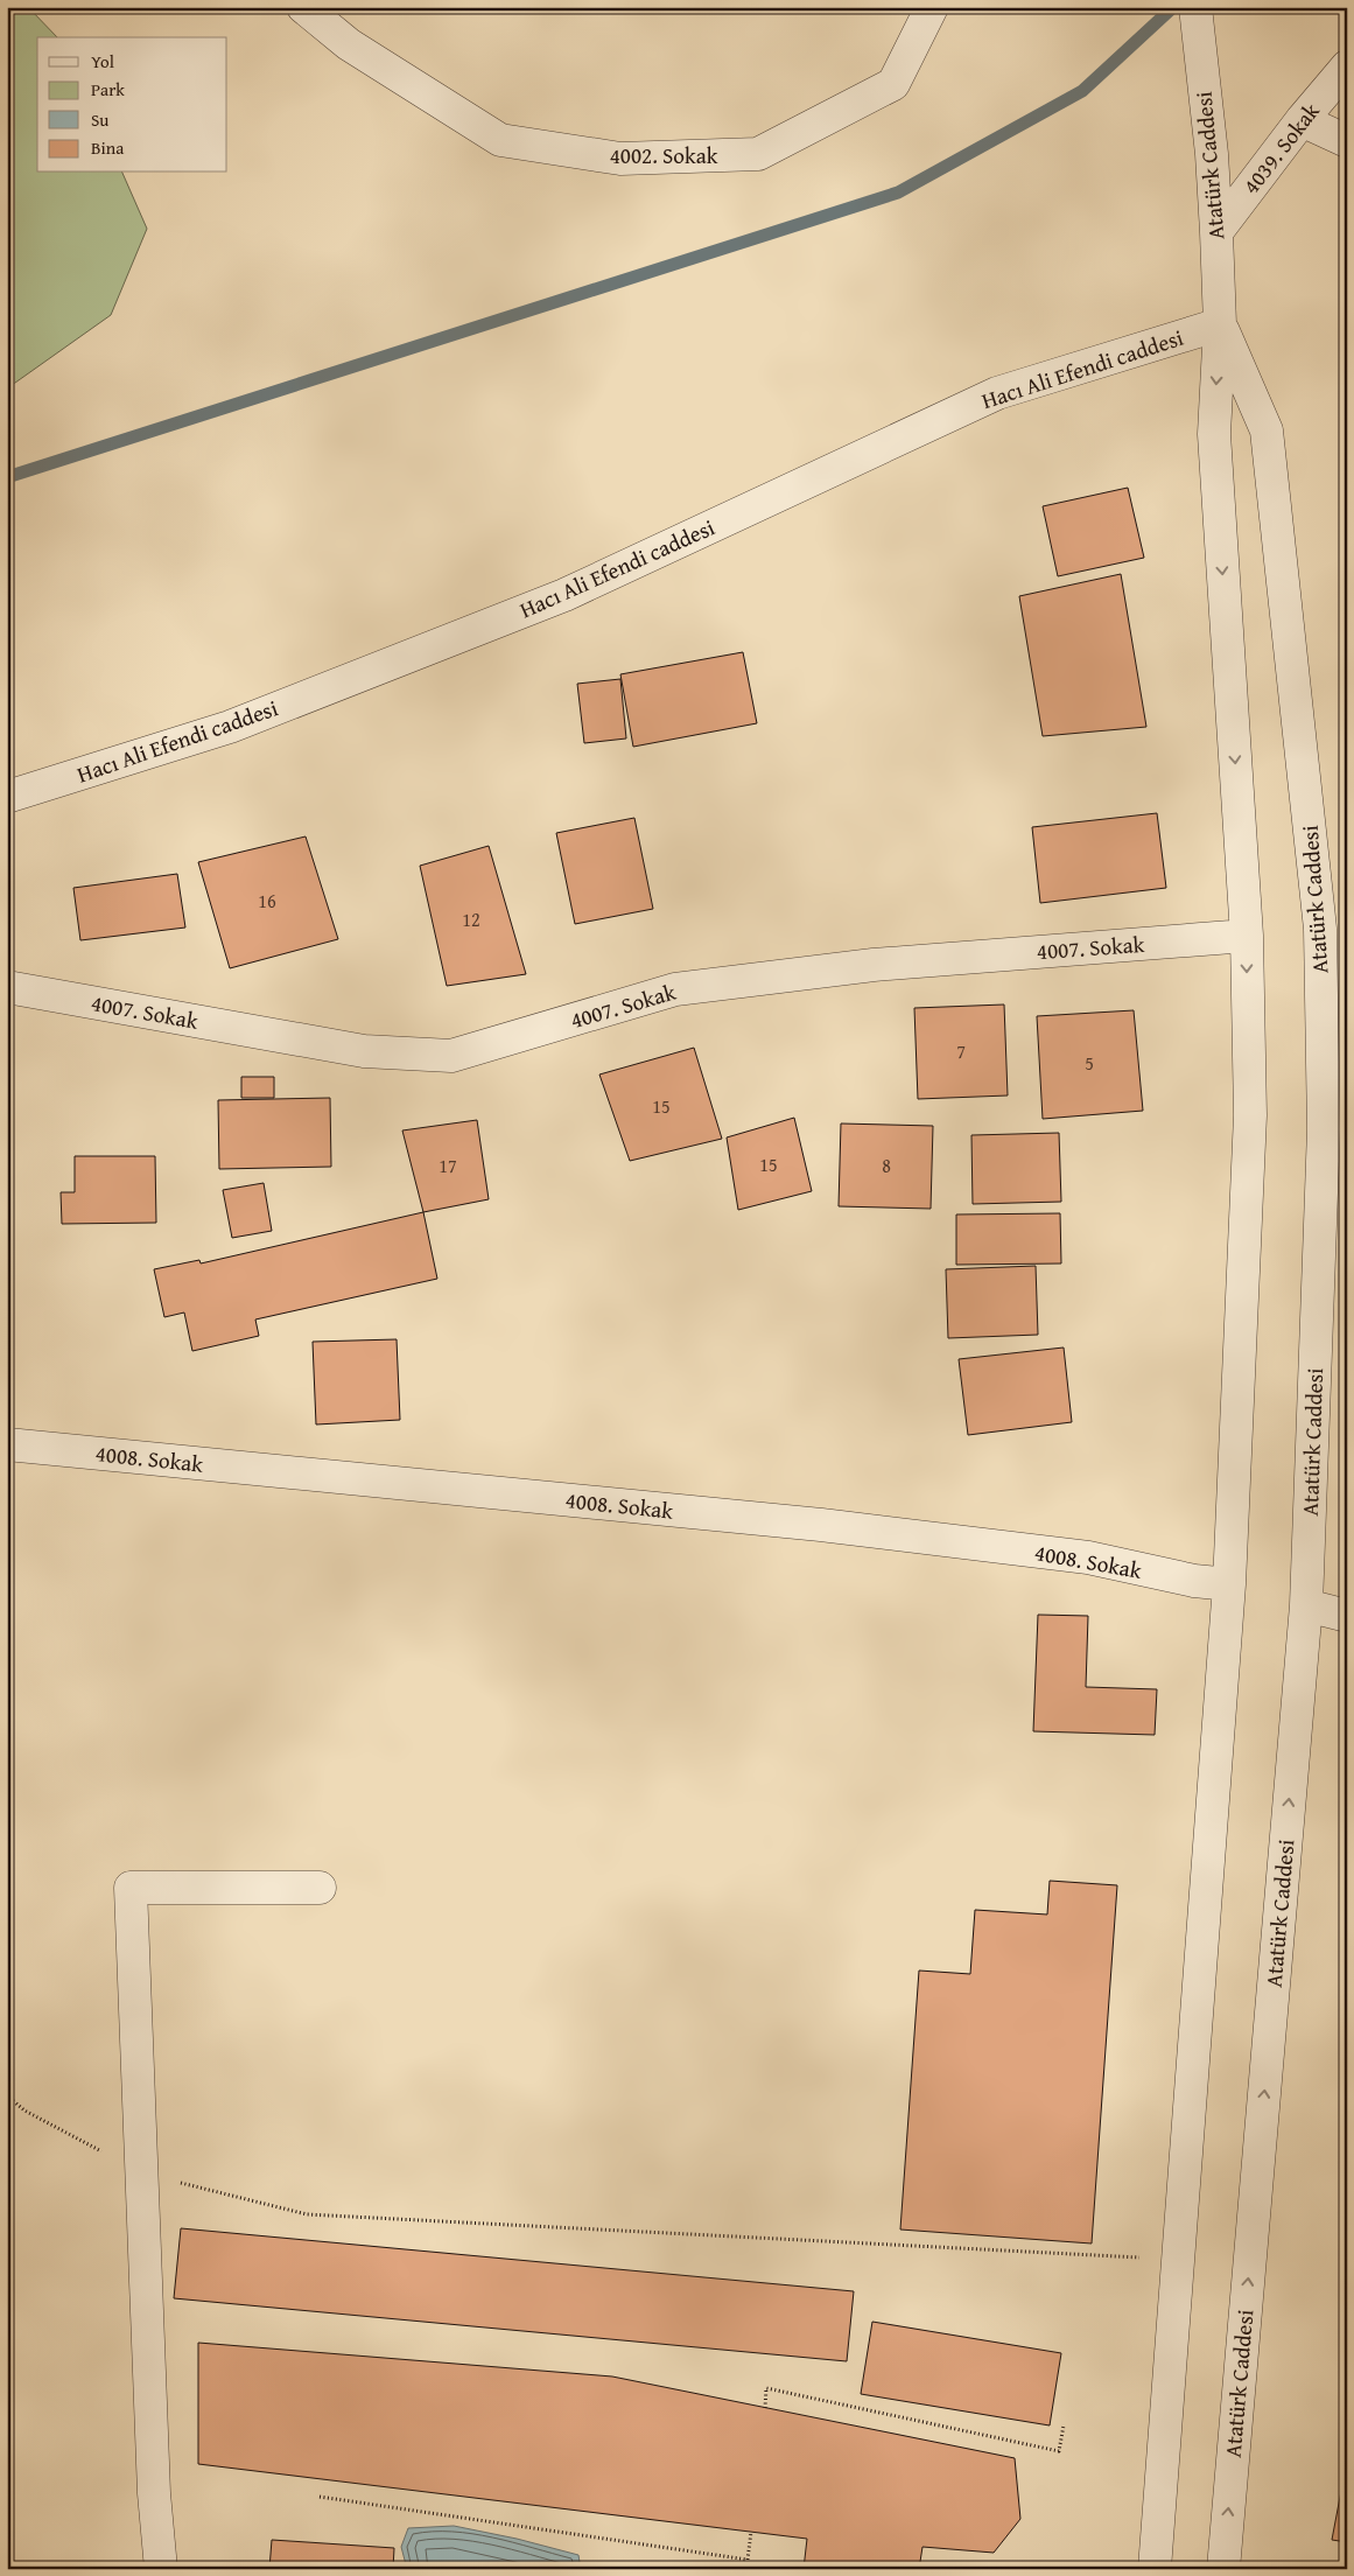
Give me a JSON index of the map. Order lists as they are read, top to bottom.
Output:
{
  "streets": {
    "street": [
      "4039. Sokak",
      "4002. Sokak",
      "Atatürk Caddesi",
      "Hacı Ali Efendi caddesi",
      "4007. Sokak",
      "4008. Sokak"
    ]
  },
  "crossings": [
    ["4039. Sokak", "Atatürk Caddesi"],
    ["Atatürk Caddesi", "Hacı Ali Efendi caddesi"],
    ["Atatürk Caddesi", "4007. Sokak"],
    ["Atatürk Caddesi", "4008. Sokak"]
  ],
  "house_numbers": [
    "16",
    "12",
    "7",
    "5",
    "15",
    "15",
    "17",
    "8"
  ],
  "legend": [
    "Yol",
    "Park",
    "Su",
    "Bina"
  ]
}
